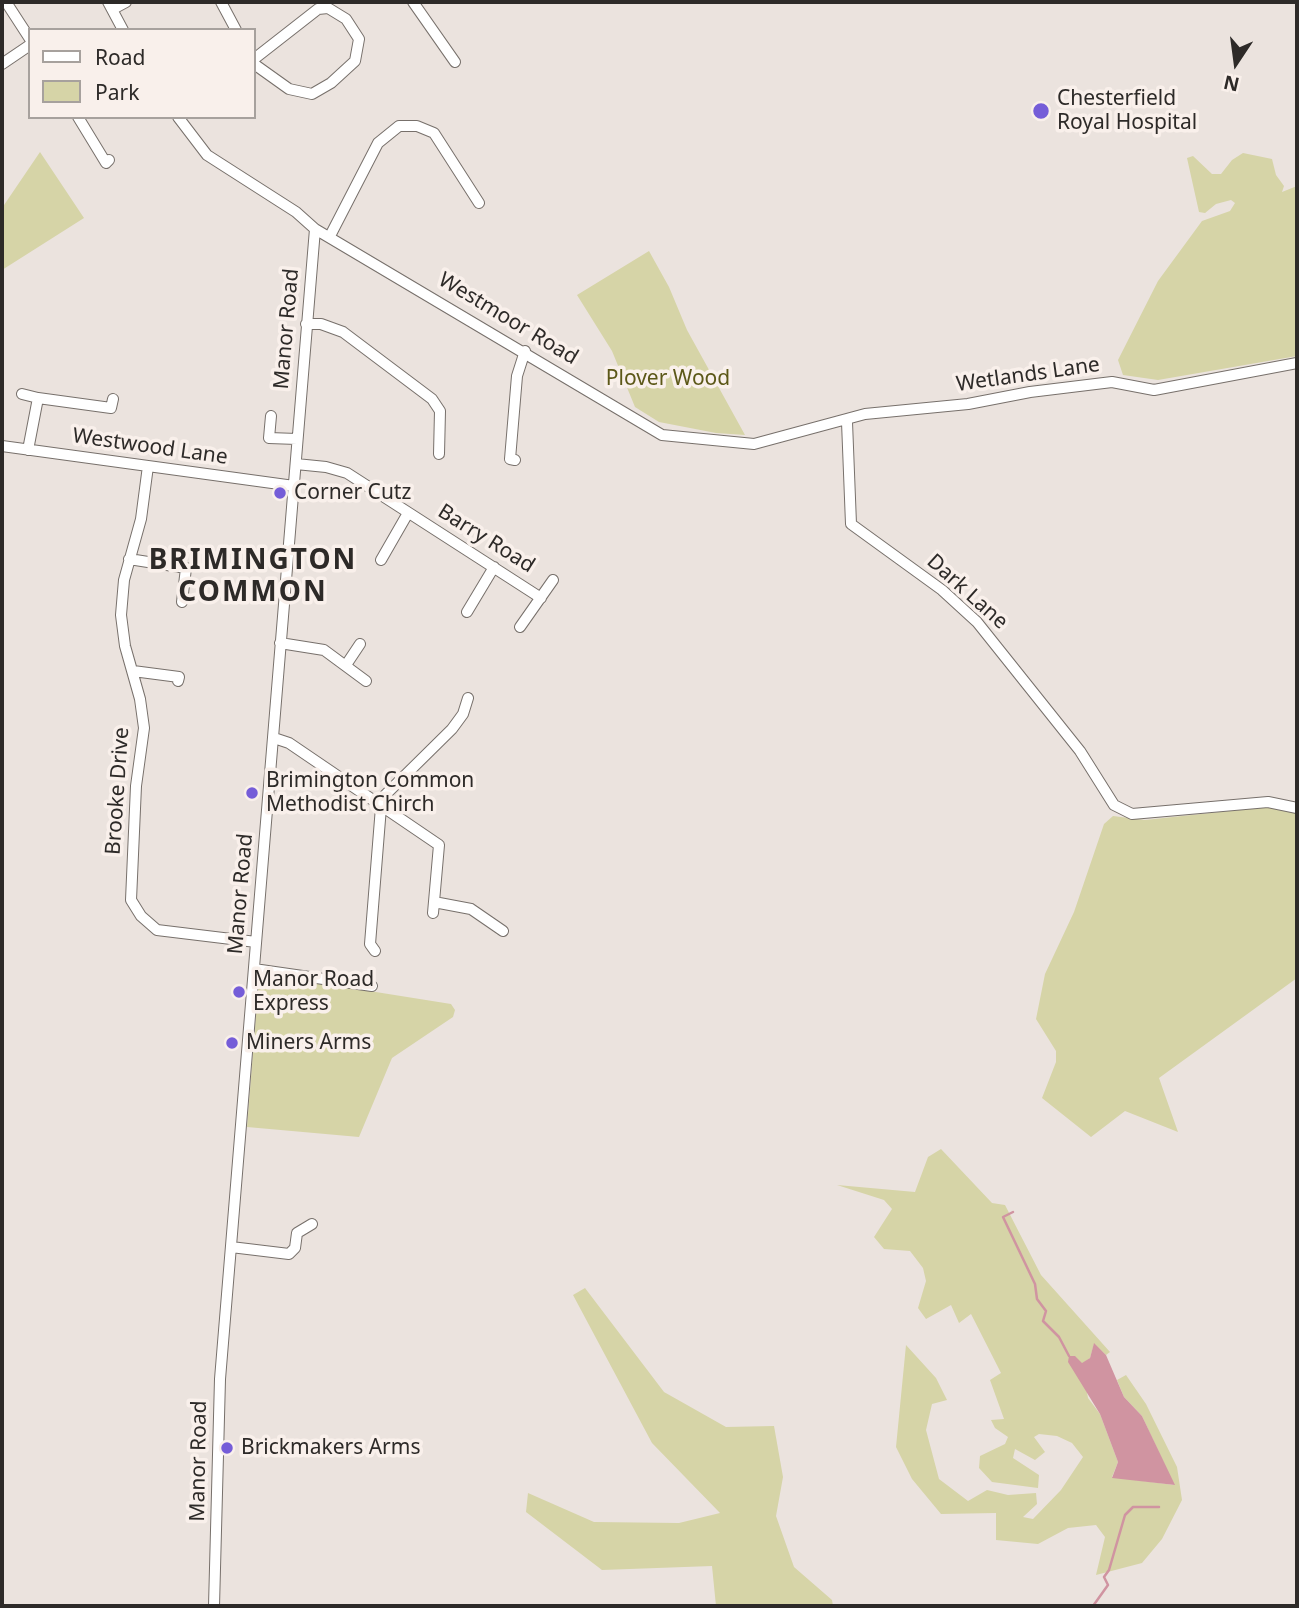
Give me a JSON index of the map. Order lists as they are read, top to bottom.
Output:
{
  "streets": {
    "street": [
      "Westmoor Road",
      "Manor Road",
      "Wetlands Lane",
      "Westwood Lane",
      "Barry Road",
      "Dark Lane",
      "Brooke Drive"
    ]
  },
  "crossings": [
    ["Westmoor Road", "Manor Road"],
    ["Westmoor Road", "Wetlands Lane"],
    ["Westmoor Road", "Dark Lane"],
    ["Manor Road", "Westwood Lane"],
    ["Manor Road", "Barry Road"],
    ["Manor Road", "Brooke Drive"],
    ["Wetlands Lane", "Dark Lane"],
    ["Westwood Lane", "Brooke Drive"]
  ],
  "districts": ["BRIMINGTON COMMON"],
  "parks": ["Plover Wood"],
  "places": [
    "Chesterfield Royal Hospital",
    "Corner Cutz",
    "Brimington Common Methodist Chirch",
    "Manor Road Express",
    "Miners Arms",
    "Brickmakers Arms"
  ],
  "legend": ["Road", "Park"],
  "north": "bottom"
}
